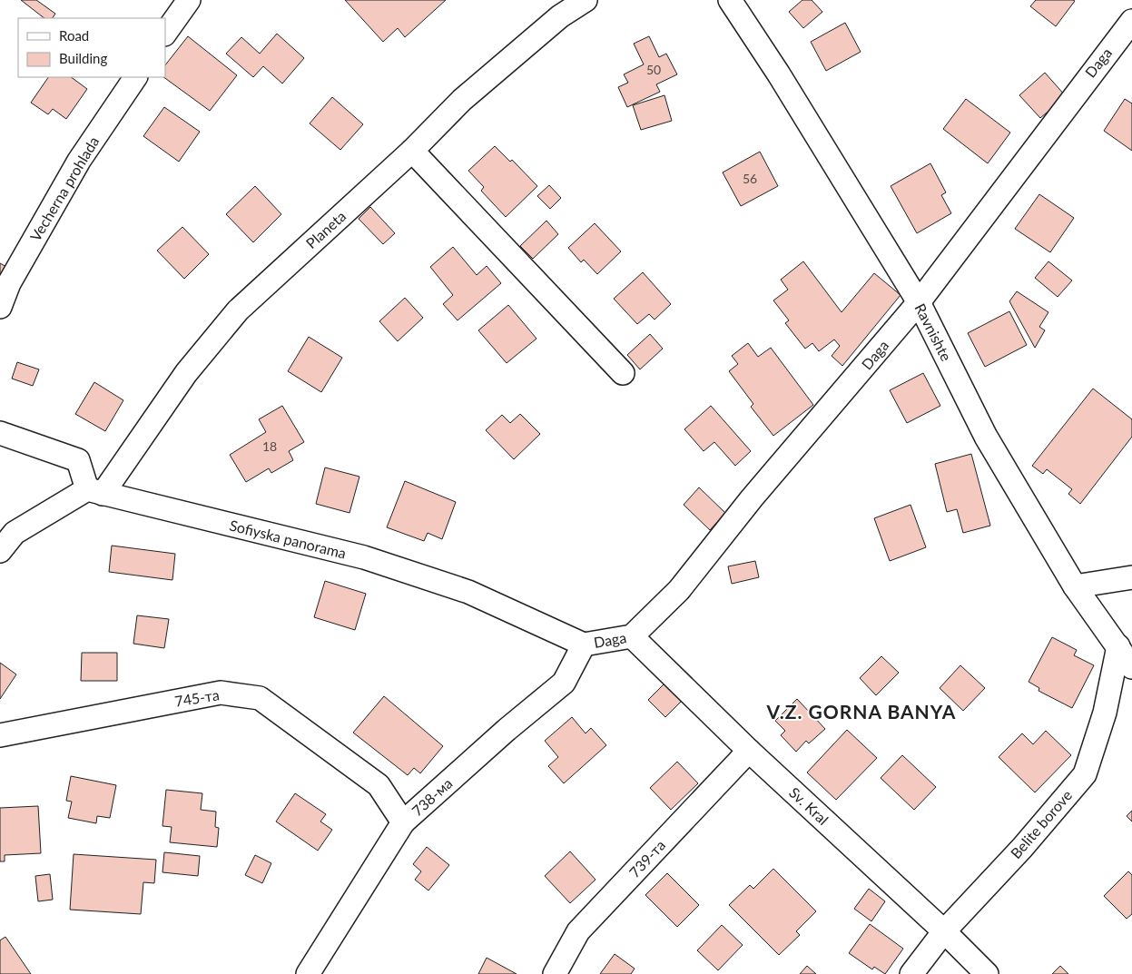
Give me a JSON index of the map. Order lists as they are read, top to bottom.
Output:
{
  "streets": {
    "street": [
      "Daga",
      "Vecherna prohlada",
      "Planeta",
      "Ravnishte",
      "Sofiyska panorama",
      "745-та",
      "738-ма",
      "Sv. Kral",
      "Belite borove",
      "739-та"
    ]
  },
  "crossings": [
    ["Daga", "Ravnishte"],
    ["Daga", "Sofiyska panorama"],
    ["Daga", "738-ма"],
    ["Daga", "Sv. Kral"],
    ["Planeta", "Sofiyska panorama"],
    ["Ravnishte", "Belite borove"],
    ["Sofiyska panorama", "738-ма"],
    ["745-та", "738-ма"],
    ["Sv. Kral", "Belite borove"],
    ["Sv. Kral", "739-та"]
  ],
  "districts": ["V.Z. GORNA BANYA"],
  "house_numbers": ["50", "56", "18"],
  "legend": ["Road", "Building"]
}
